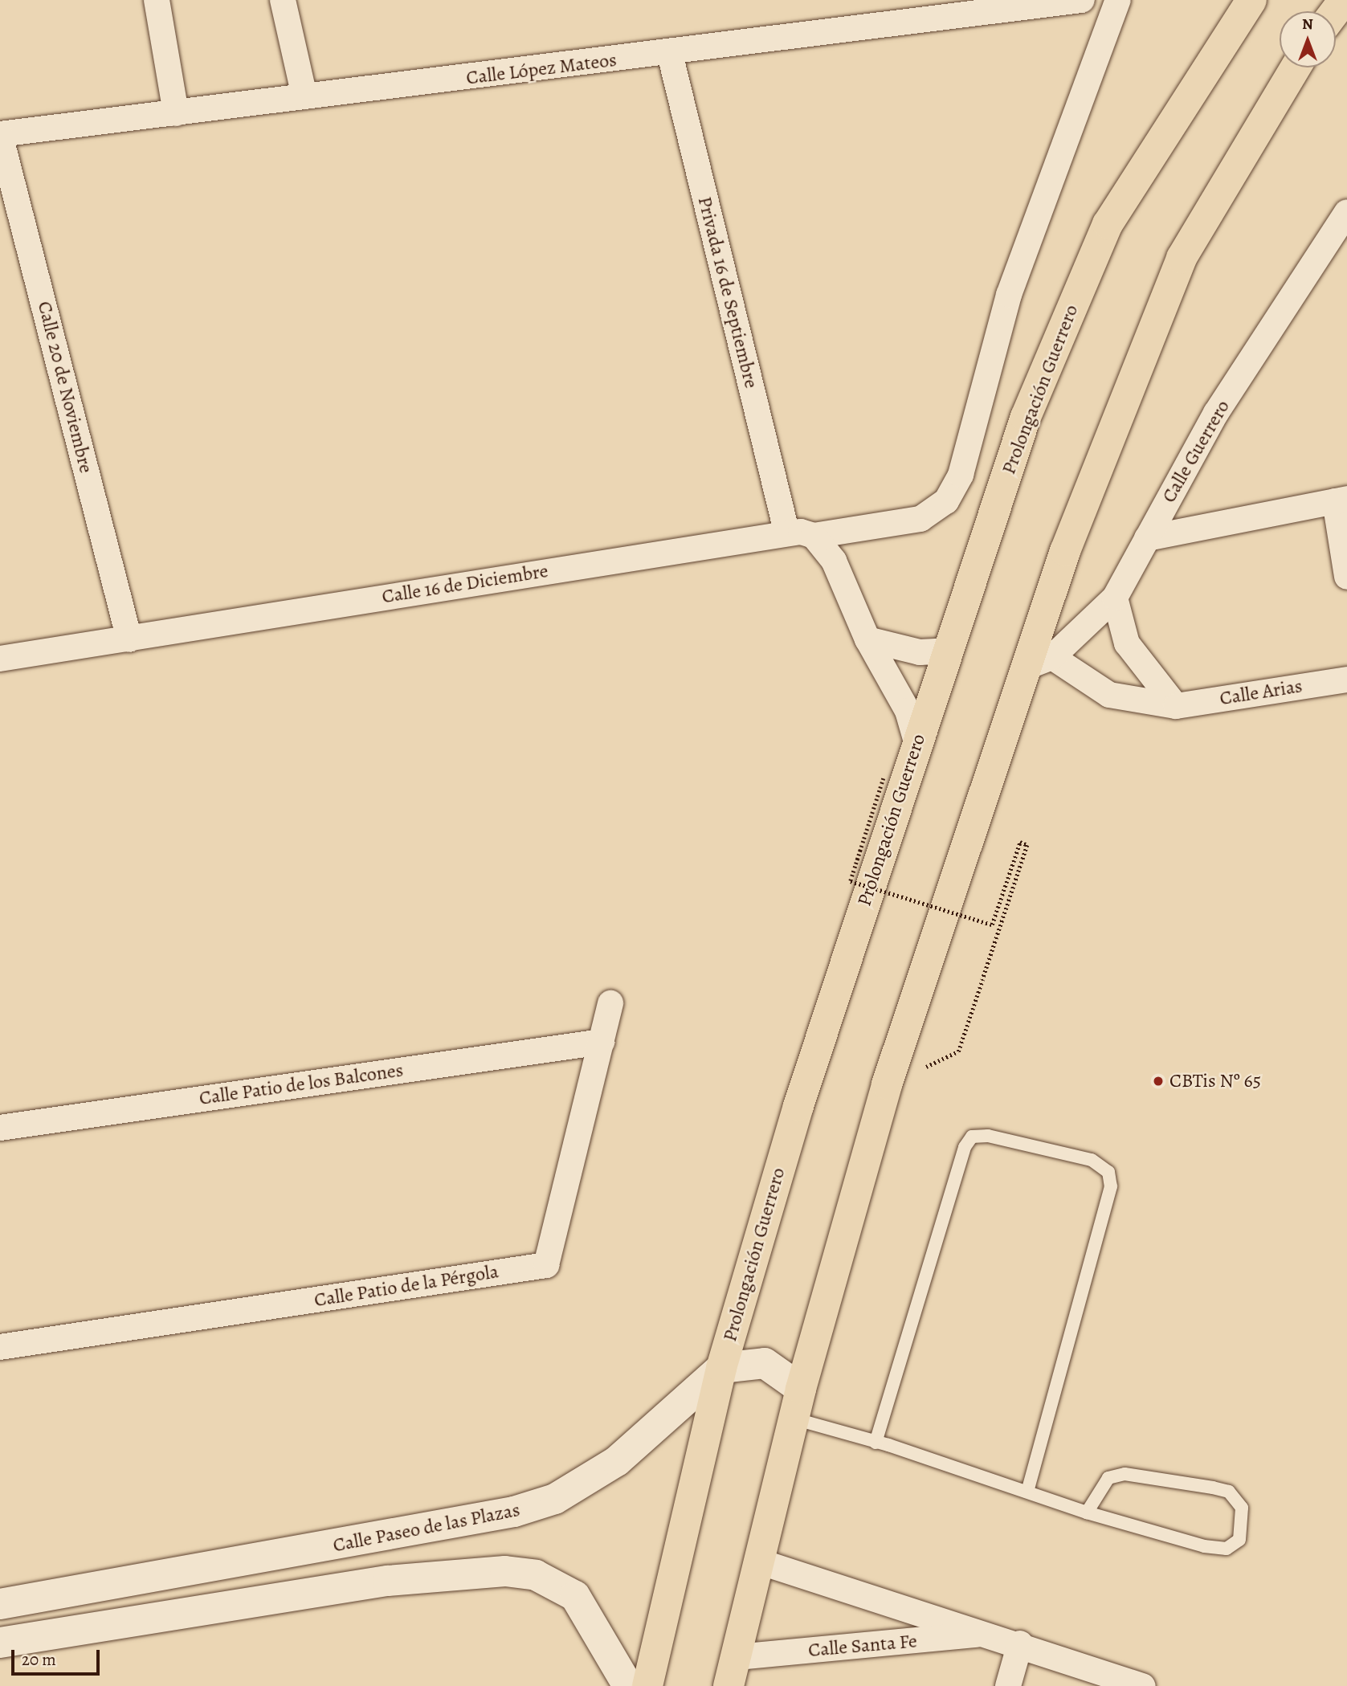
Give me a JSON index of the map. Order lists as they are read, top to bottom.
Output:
{
  "streets": {
    "main road": ["Prolongación Guerrero"],
    "street": [
      "Calle López Mateos",
      "Privada 16 de Septiembre",
      "Calle 20 de Noviembre",
      "Calle Guerrero",
      "Calle 16 de Diciembre",
      "Calle Arias",
      "Calle Patio de los Balcones",
      "Calle Patio de la Pérgola",
      "Calle Paseo de las Plazas",
      "Calle Santa Fe"
    ]
  },
  "crossings": [
    ["Calle López Mateos", "Privada 16 de Septiembre"],
    ["Calle López Mateos", "Calle 20 de Noviembre"],
    ["Privada 16 de Septiembre", "Calle 16 de Diciembre"],
    ["Calle 20 de Noviembre", "Calle 16 de Diciembre"],
    ["Prolongación Guerrero", "Calle Paseo de las Plazas"],
    ["Calle Guerrero", "Calle Arias"],
    ["Calle Patio de los Balcones", "Calle Patio de la Pérgola"]
  ],
  "places": ["CBTis Nº 65"],
  "scale_bar": "20 m",
  "north": "top"
}
